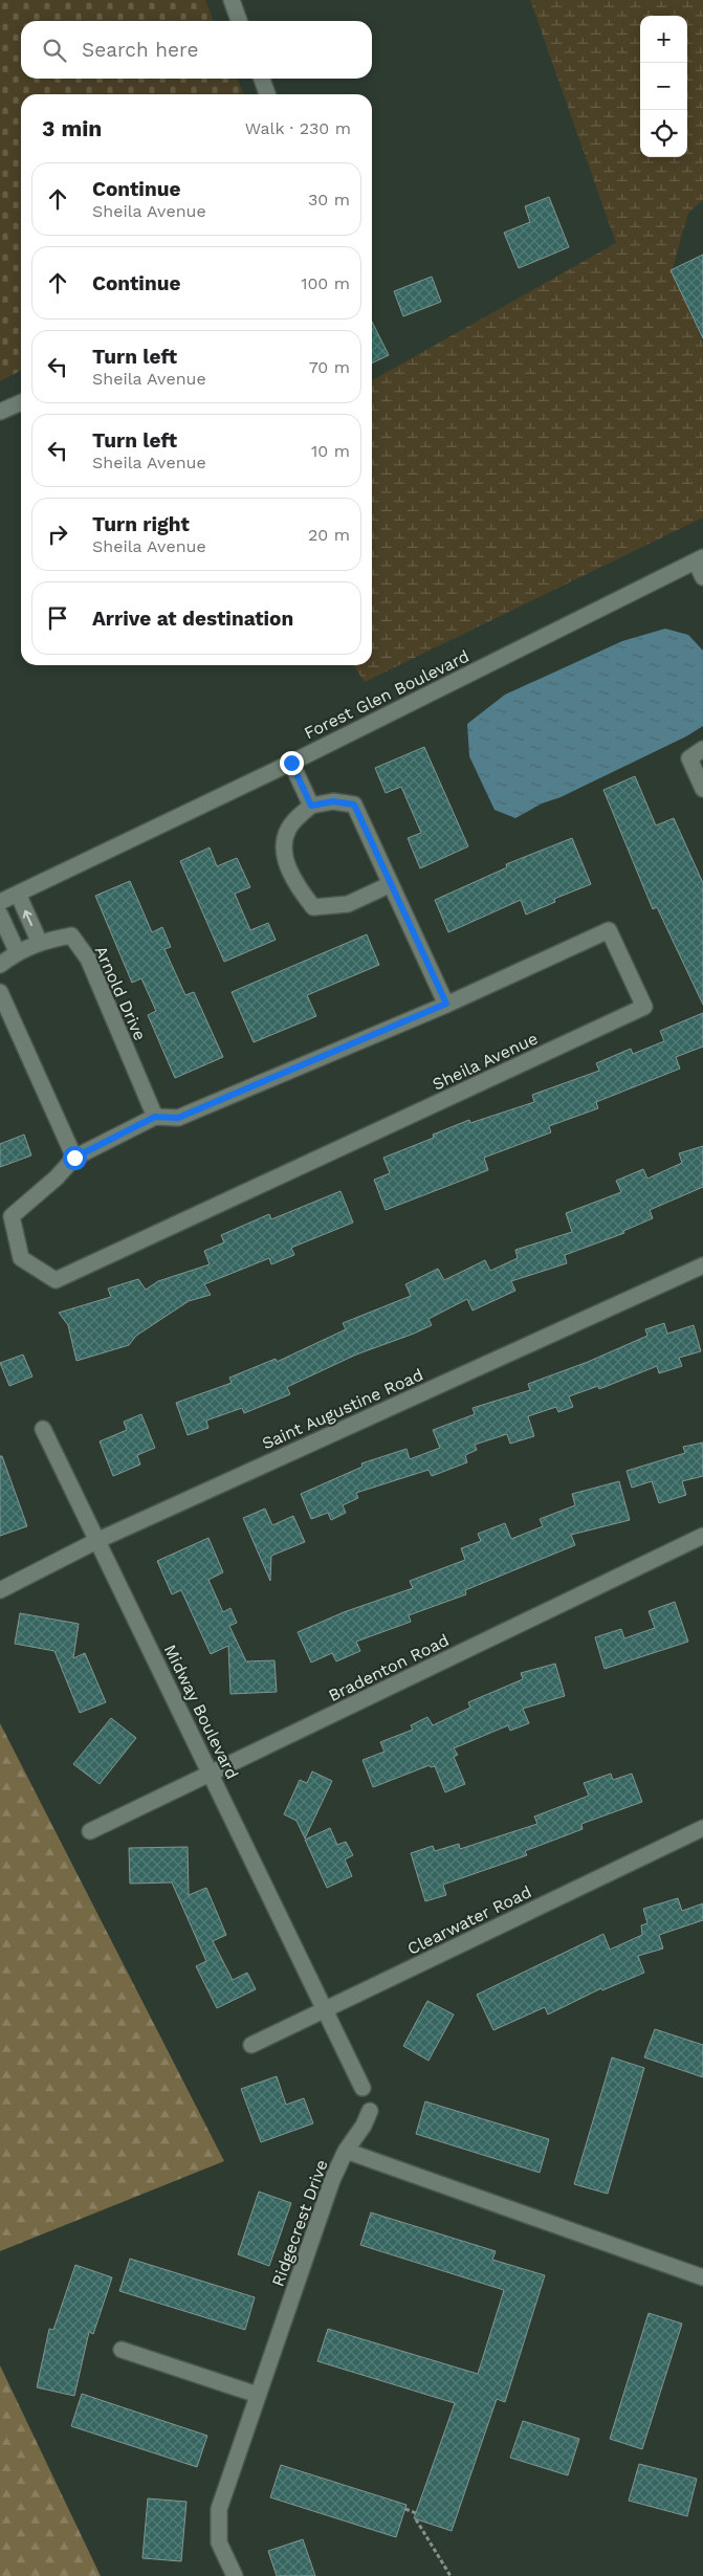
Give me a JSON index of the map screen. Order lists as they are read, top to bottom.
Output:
{
  "streets": {
    "street": [
      "Forest Glen Boulevard",
      "Arnold Drive",
      "Sheila Avenue",
      "Saint Augustine Road",
      "Bradenton Road",
      "Midway Boulevard",
      "Clearwater Road",
      "Ridgecrest Drive"
    ]
  },
  "crossings": [
    ["Arnold Drive", "Sheila Avenue"],
    ["Saint Augustine Road", "Midway Boulevard"],
    ["Bradenton Road", "Midway Boulevard"],
    ["Midway Boulevard", "Clearwater Road"]
  ],
  "page": {
    "map_buttons": ["+", "−"],
    "search": "Search here",
    "heading": ["3 min", "Walk · 230 m"],
    "list": [
      ["Continue", "Sheila Avenue", "30 m"],
      ["Continue", "100 m"],
      ["Turn left", "Sheila Avenue", "70 m"],
      ["Turn left", "Sheila Avenue", "10 m"],
      ["Turn right", "Sheila Avenue", "20 m"],
      "Arrive at destination"
    ]
  }
}
